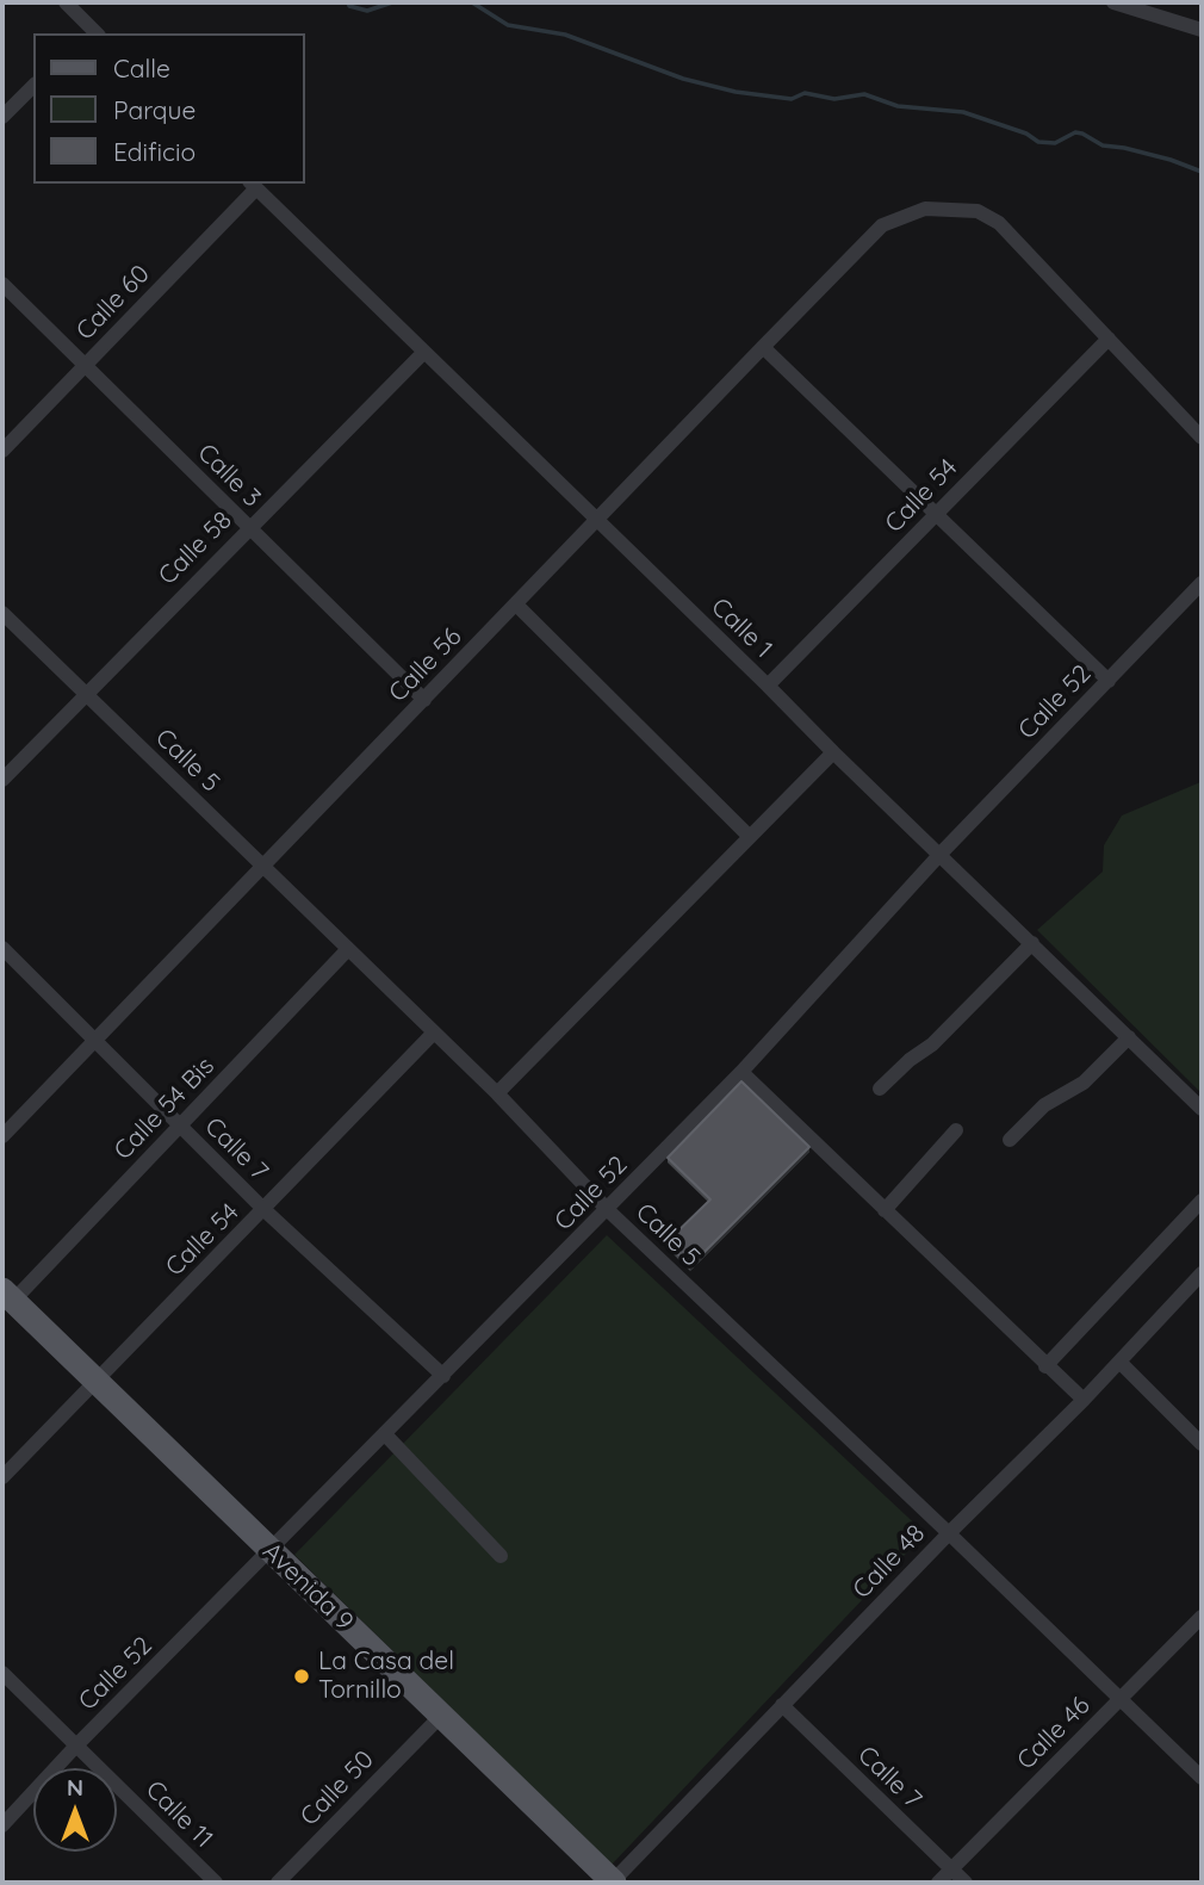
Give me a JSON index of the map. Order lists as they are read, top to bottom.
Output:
{
  "streets": {
    "main road": ["Avenida 9"],
    "street": [
      "Calle 60",
      "Calle 3",
      "Calle 54",
      "Calle 58",
      "Calle 1",
      "Calle 56",
      "Calle 52",
      "Calle 5",
      "Calle 54 Bis",
      "Calle 7",
      "Calle 48",
      "Calle 46",
      "Calle 50",
      "Calle 11"
    ]
  },
  "crossings": [
    ["Calle 60", "Calle 3"],
    ["Calle 60", "Calle 1"],
    ["Calle 3", "Calle 58"],
    ["Calle 3", "Calle 56"],
    ["Calle 54", "Calle 1"],
    ["Calle 54", "Calle 56"],
    ["Calle 54", "Calle 5"],
    ["Calle 54", "Calle 7"],
    ["Calle 54", "Avenida 9"],
    ["Calle 58", "Calle 1"],
    ["Calle 58", "Calle 5"],
    ["Calle 1", "Calle 56"],
    ["Calle 1", "Calle 52"],
    ["Calle 56", "Calle 5"],
    ["Calle 56", "Calle 7"],
    ["Calle 52", "Calle 5"],
    ["Calle 52", "Calle 7"],
    ["Calle 52", "Avenida 9"],
    ["Calle 52", "Calle 11"],
    ["Calle 5", "Calle 54 Bis"],
    ["Calle 5", "Calle 48"],
    ["Calle 5", "Calle 46"],
    ["Calle 54 Bis", "Calle 7"],
    ["Calle 54 Bis", "Avenida 9"],
    ["Calle 7", "Calle 48"],
    ["Calle 7", "Calle 46"],
    ["Calle 48", "Avenida 9"],
    ["Avenida 9", "Calle 50"]
  ],
  "places": ["La Casa del Tornillo"],
  "legend": ["Calle", "Parque", "Edificio"],
  "north": "top"
}
